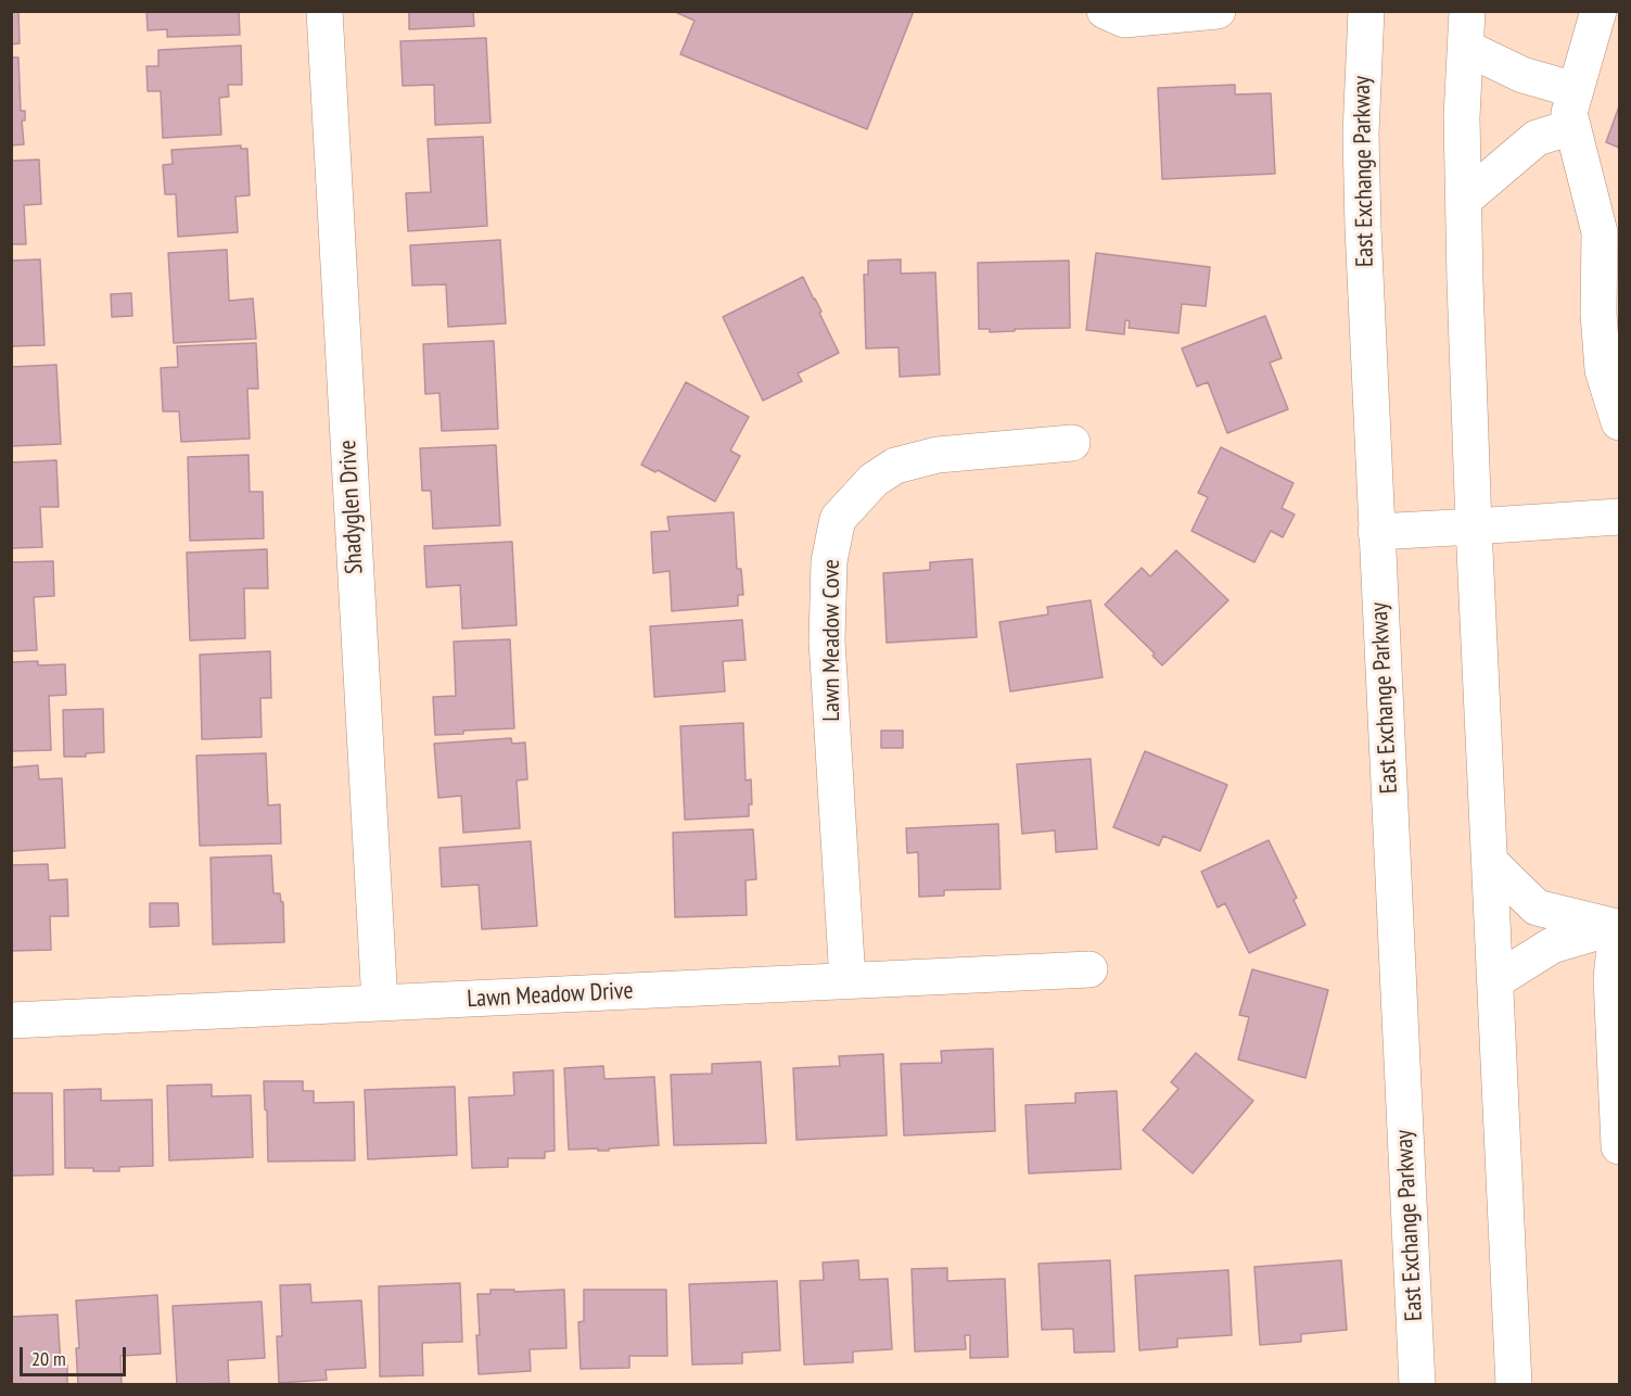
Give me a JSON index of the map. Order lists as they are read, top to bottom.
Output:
{
  "streets": {
    "main road": [
      "East Exchange Parkway",
      "Shadyglen Drive",
      "Lawn Meadow Cove",
      "Lawn Meadow Drive"
    ]
  },
  "crossings": [
    ["Shadyglen Drive", "Lawn Meadow Drive"],
    ["Lawn Meadow Cove", "Lawn Meadow Drive"]
  ],
  "scale_bar": "20 m"
}
